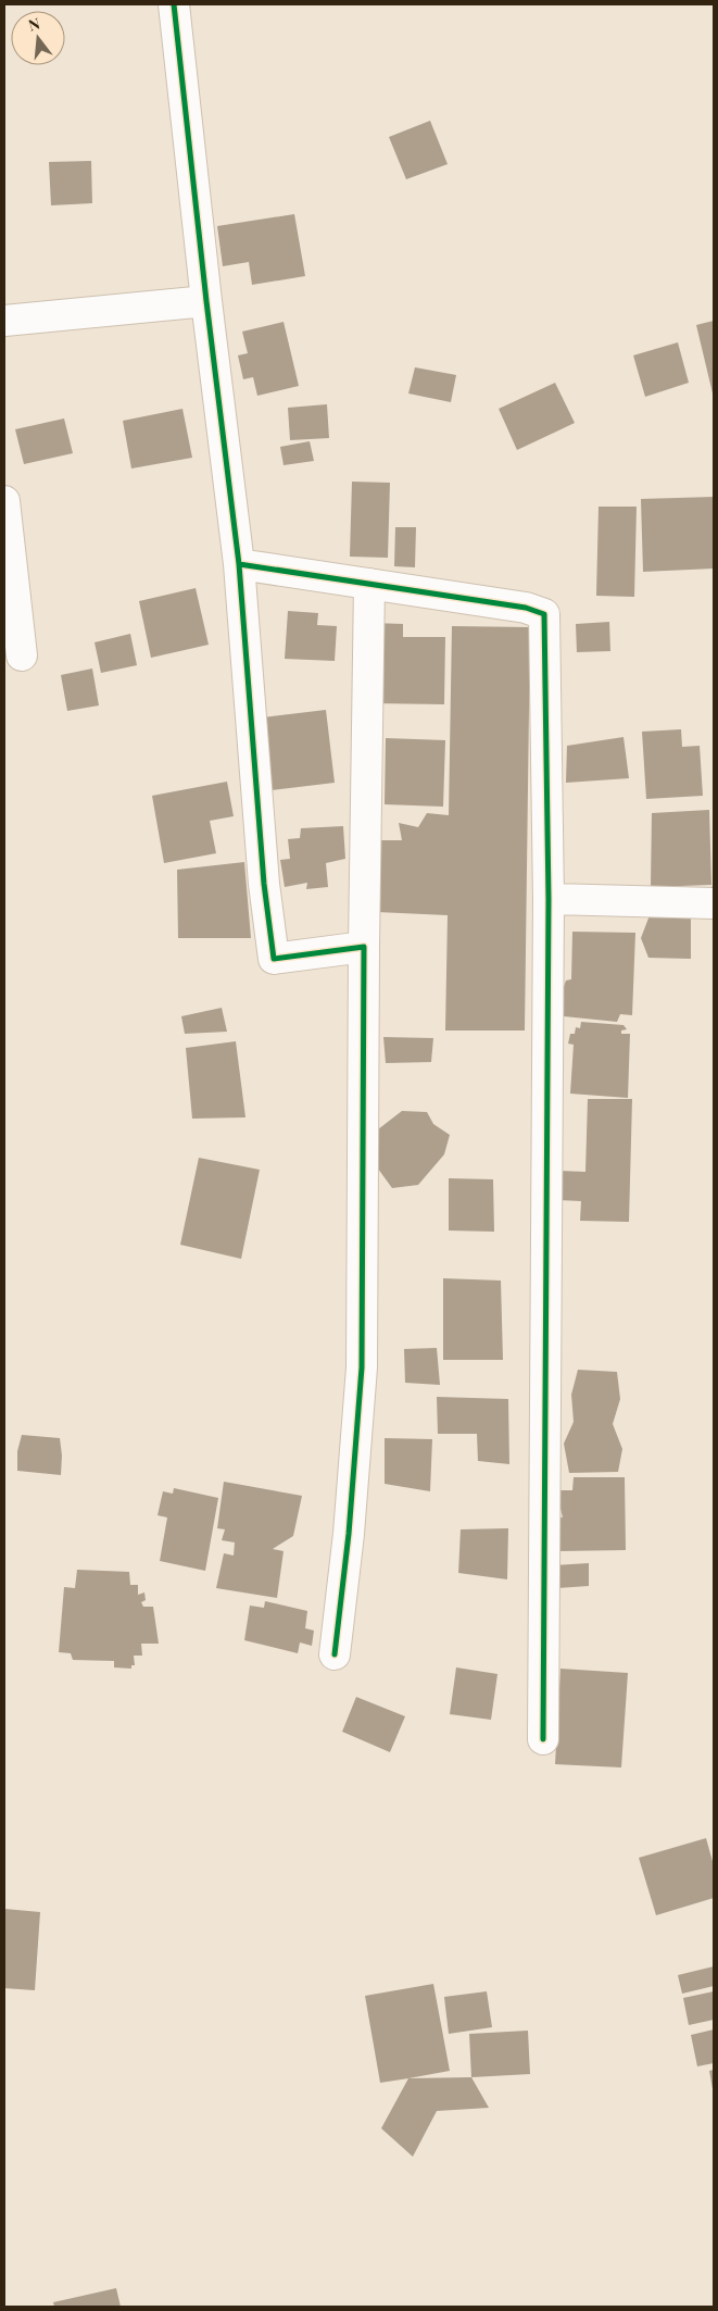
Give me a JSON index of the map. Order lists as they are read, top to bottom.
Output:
{
  "north": "top"
}
